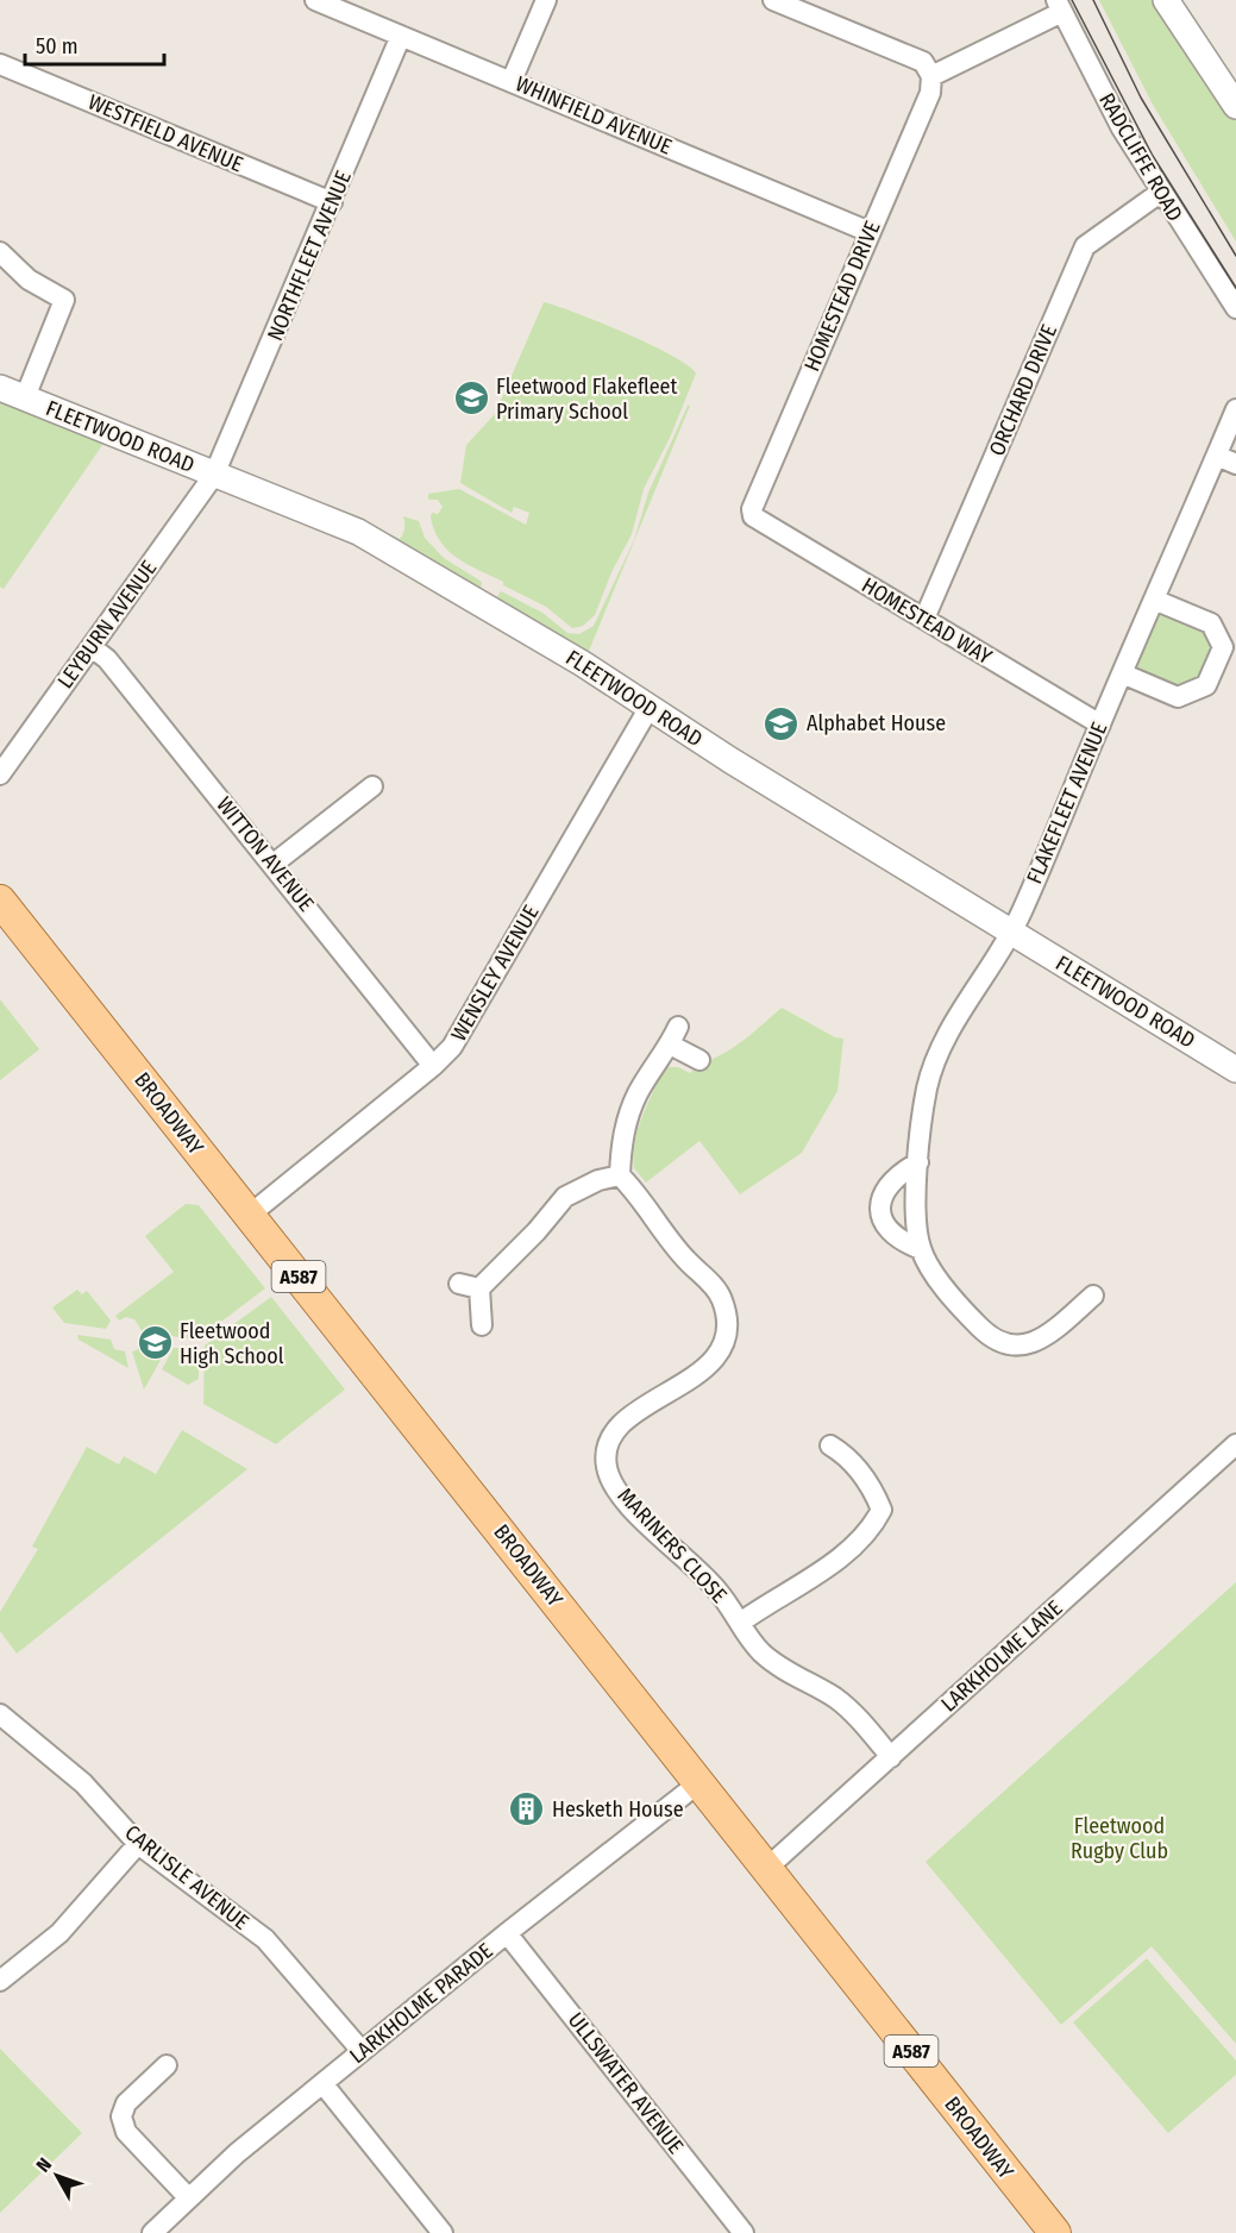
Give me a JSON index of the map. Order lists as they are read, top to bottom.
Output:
{
  "streets": {
    "main road": ["BROADWAY", "A587"],
    "street": [
      "WHINFIELD AVENUE",
      "WESTFIELD AVENUE",
      "RADCLIFFE ROAD",
      "NORTHFLEET AVENUE",
      "HOMESTEAD DRIVE",
      "ORCHARD DRIVE",
      "FLEETWOOD ROAD",
      "HOMESTEAD WAY",
      "LEYBURN AVENUE",
      "FLAKEFLEET AVENUE",
      "WITTON AVENUE",
      "WENSLEY AVENUE",
      "MARINERS CLOSE",
      "LARKHOLME LANE",
      "CARLISLE AVENUE",
      "LARKHOLME PARADE",
      "ULLSWATER AVENUE"
    ]
  },
  "crossings": [
    ["WHINFIELD AVENUE", "NORTHFLEET AVENUE"],
    ["WHINFIELD AVENUE", "HOMESTEAD DRIVE"],
    ["WESTFIELD AVENUE", "NORTHFLEET AVENUE"],
    ["RADCLIFFE ROAD", "ORCHARD DRIVE"],
    ["NORTHFLEET AVENUE", "FLEETWOOD ROAD"],
    ["NORTHFLEET AVENUE", "LEYBURN AVENUE"],
    ["HOMESTEAD DRIVE", "HOMESTEAD WAY"],
    ["ORCHARD DRIVE", "HOMESTEAD WAY"],
    ["FLEETWOOD ROAD", "LEYBURN AVENUE"],
    ["FLEETWOOD ROAD", "FLAKEFLEET AVENUE"],
    ["FLEETWOOD ROAD", "WENSLEY AVENUE"],
    ["HOMESTEAD WAY", "FLAKEFLEET AVENUE"],
    ["LEYBURN AVENUE", "WITTON AVENUE"],
    ["WITTON AVENUE", "WENSLEY AVENUE"],
    ["WENSLEY AVENUE", "BROADWAY"],
    ["BROADWAY", "LARKHOLME LANE"],
    ["BROADWAY", "LARKHOLME PARADE"],
    ["MARINERS CLOSE", "LARKHOLME LANE"],
    ["CARLISLE AVENUE", "LARKHOLME PARADE"],
    ["LARKHOLME PARADE", "ULLSWATER AVENUE"]
  ],
  "parks": ["Fleetwood Rugby Club"],
  "places": {
    "school or university": ["Fleetwood Flakefleet Primary School", "Alphabet House", "Fleetwood High School"],
    "building": ["Hesketh House"]
  },
  "scale_bar": "50 m",
  "north": "top left"
}
